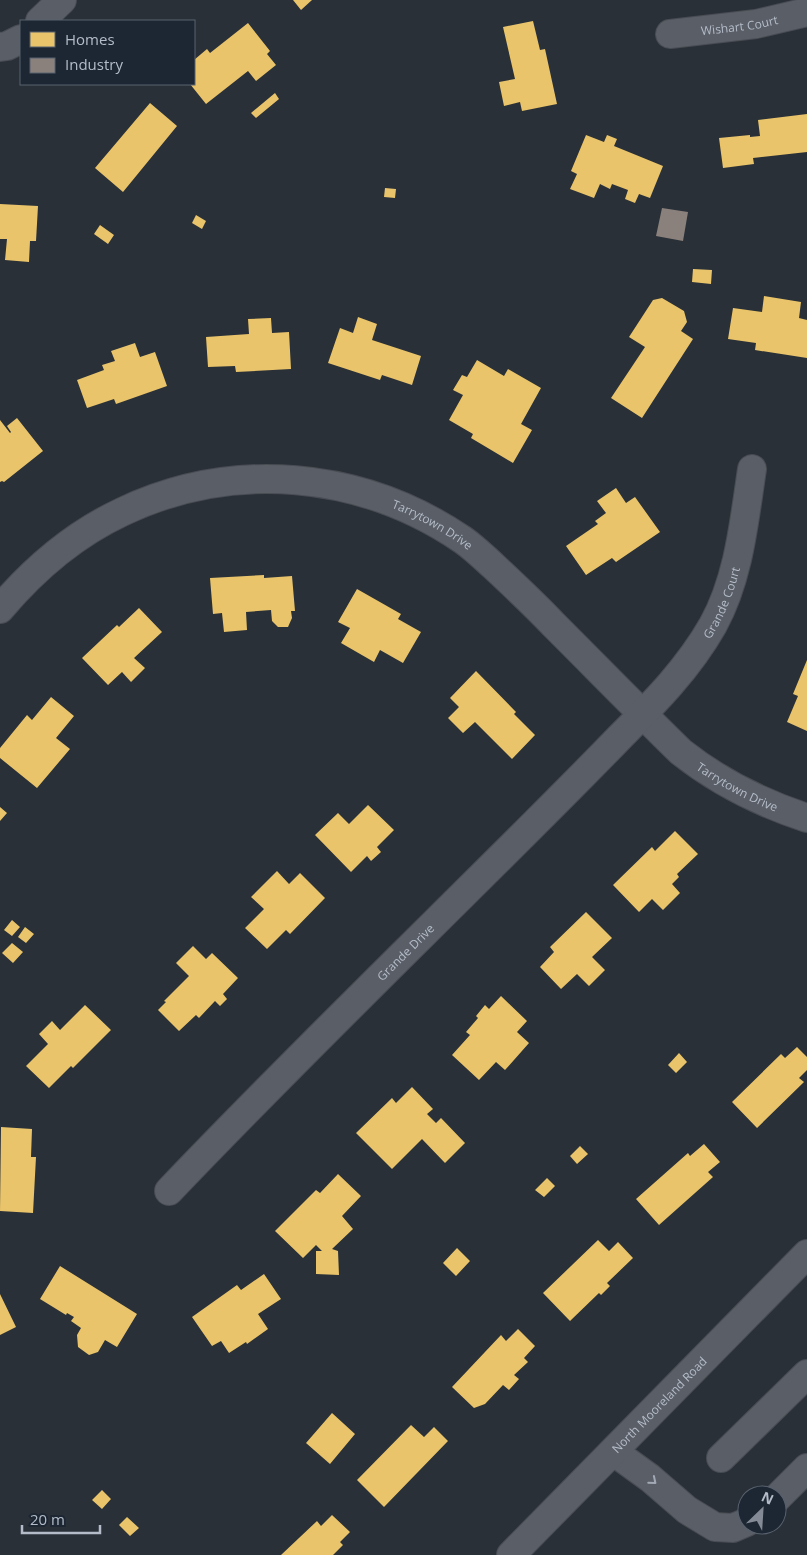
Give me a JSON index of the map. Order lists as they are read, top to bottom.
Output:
{
  "streets": {
    "street": [
      "Wishart Court",
      "Tarrytown Drive",
      "Grande Court",
      "Grande Drive",
      "North Mooreland Road"
    ]
  },
  "crossings": [
    ["Tarrytown Drive", "Grande Court"],
    ["Tarrytown Drive", "Grande Drive"],
    ["Grande Court", "Grande Drive"]
  ],
  "legend": ["Homes", "Industry"],
  "scale_bar": "20 m",
  "north": "top right"
}
